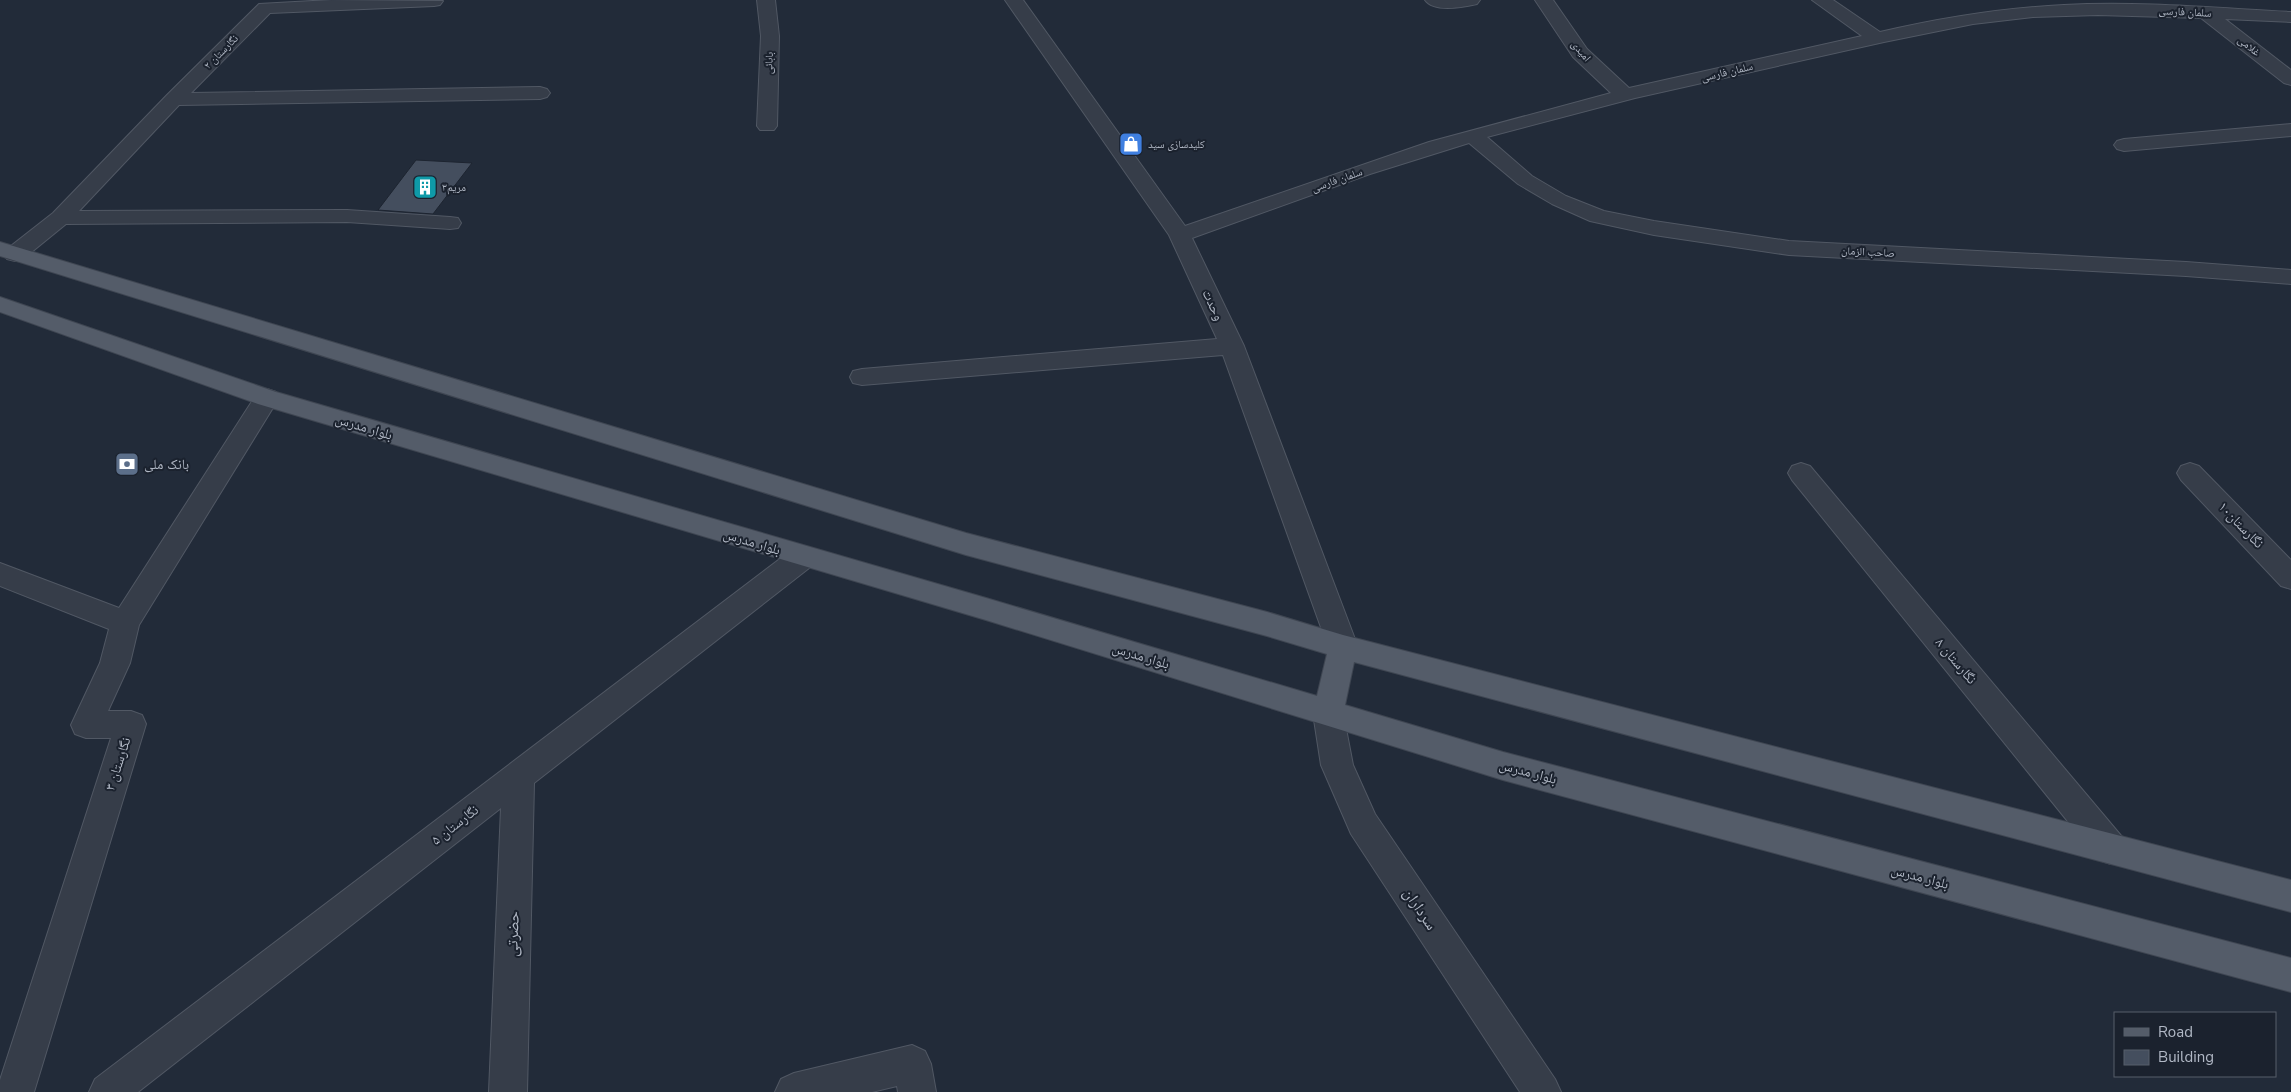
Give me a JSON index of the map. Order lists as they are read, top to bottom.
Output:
{
  "streets": {
    "main road": ["بلوار مدرس"],
    "street": [
      "سلمان فارسی",
      "غلامی",
      "امیدی",
      "نگارستان ۲",
      "بابائی",
      "صاحب الزمان",
      "وحدت",
      "نگارستان۱۰",
      "نگارستان ۸",
      "نگارستان ۳",
      "نگارستان ۵",
      "سرداران",
      "حضرتی"
    ]
  },
  "crossings": [
    ["سلمان فارسی", "غلامی"],
    ["سلمان فارسی", "امیدی"],
    ["سلمان فارسی", "صاحب الزمان"],
    ["سلمان فارسی", "وحدت"],
    ["بلوار مدرس", "نگارستان ۳"],
    ["بلوار مدرس", "نگارستان ۵"],
    ["بلوار مدرس", "سرداران"],
    ["نگارستان ۵", "حضرتی"]
  ],
  "places": {
    "shop": ["کلیدسازی سید"],
    "building": ["مریم۳"],
    "bank": ["بانک ملی"]
  },
  "legend": ["Road", "Building"]
}
